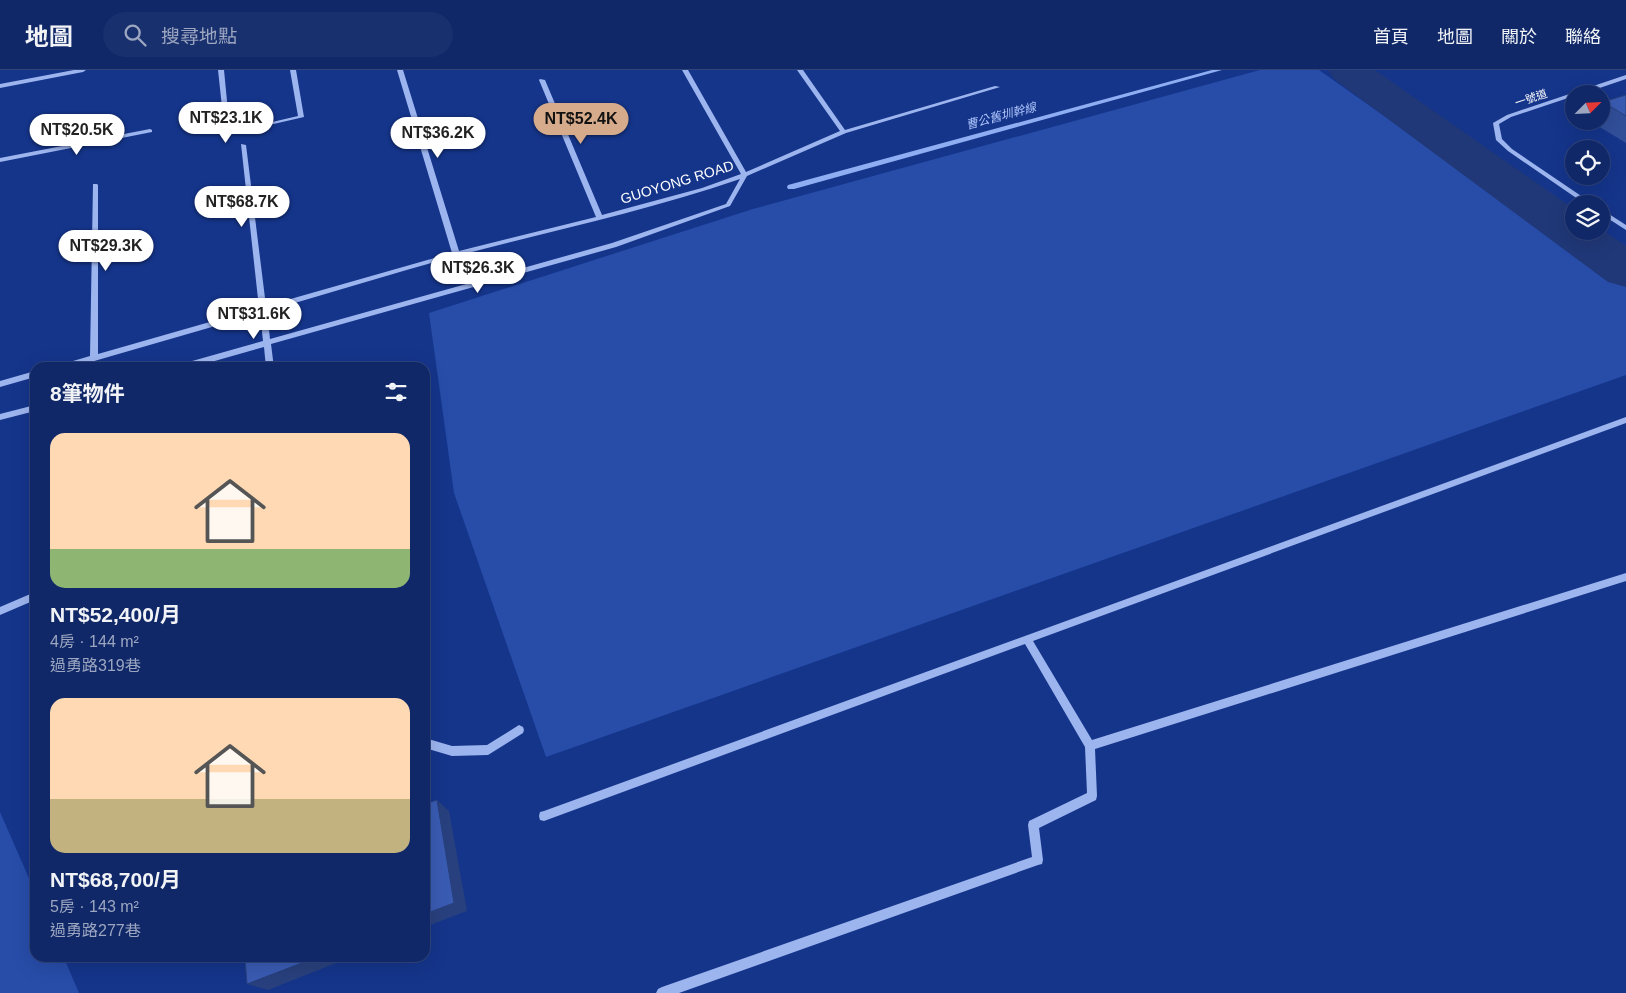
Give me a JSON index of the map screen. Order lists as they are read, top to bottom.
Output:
{
  "streets": {
    "street": ["一號道", "GUOYONG ROAD"]
  },
  "water": ["曹公舊圳幹線"],
  "north": "top right",
  "page": {
    "header": "地圖",
    "search": "搜尋地點",
    "nav": [
      "首頁",
      "地圖",
      "關於",
      "聯絡"
    ],
    "price": [
      "NT$23.1K",
      "NT$52.4K",
      "NT$20.5K",
      "NT$36.2K",
      "NT$68.7K",
      "NT$29.3K",
      "NT$26.3K",
      "NT$31.6K"
    ],
    "heading": "8筆物件",
    "list": [
      {
        "name": "NT$52,400/月",
        "note": "4房 · 144 m² · 過勇路319巷"
      },
      {
        "name": "NT$68,700/月",
        "note": "5房 · 143 m² · 過勇路277巷"
      }
    ]
  }
}
